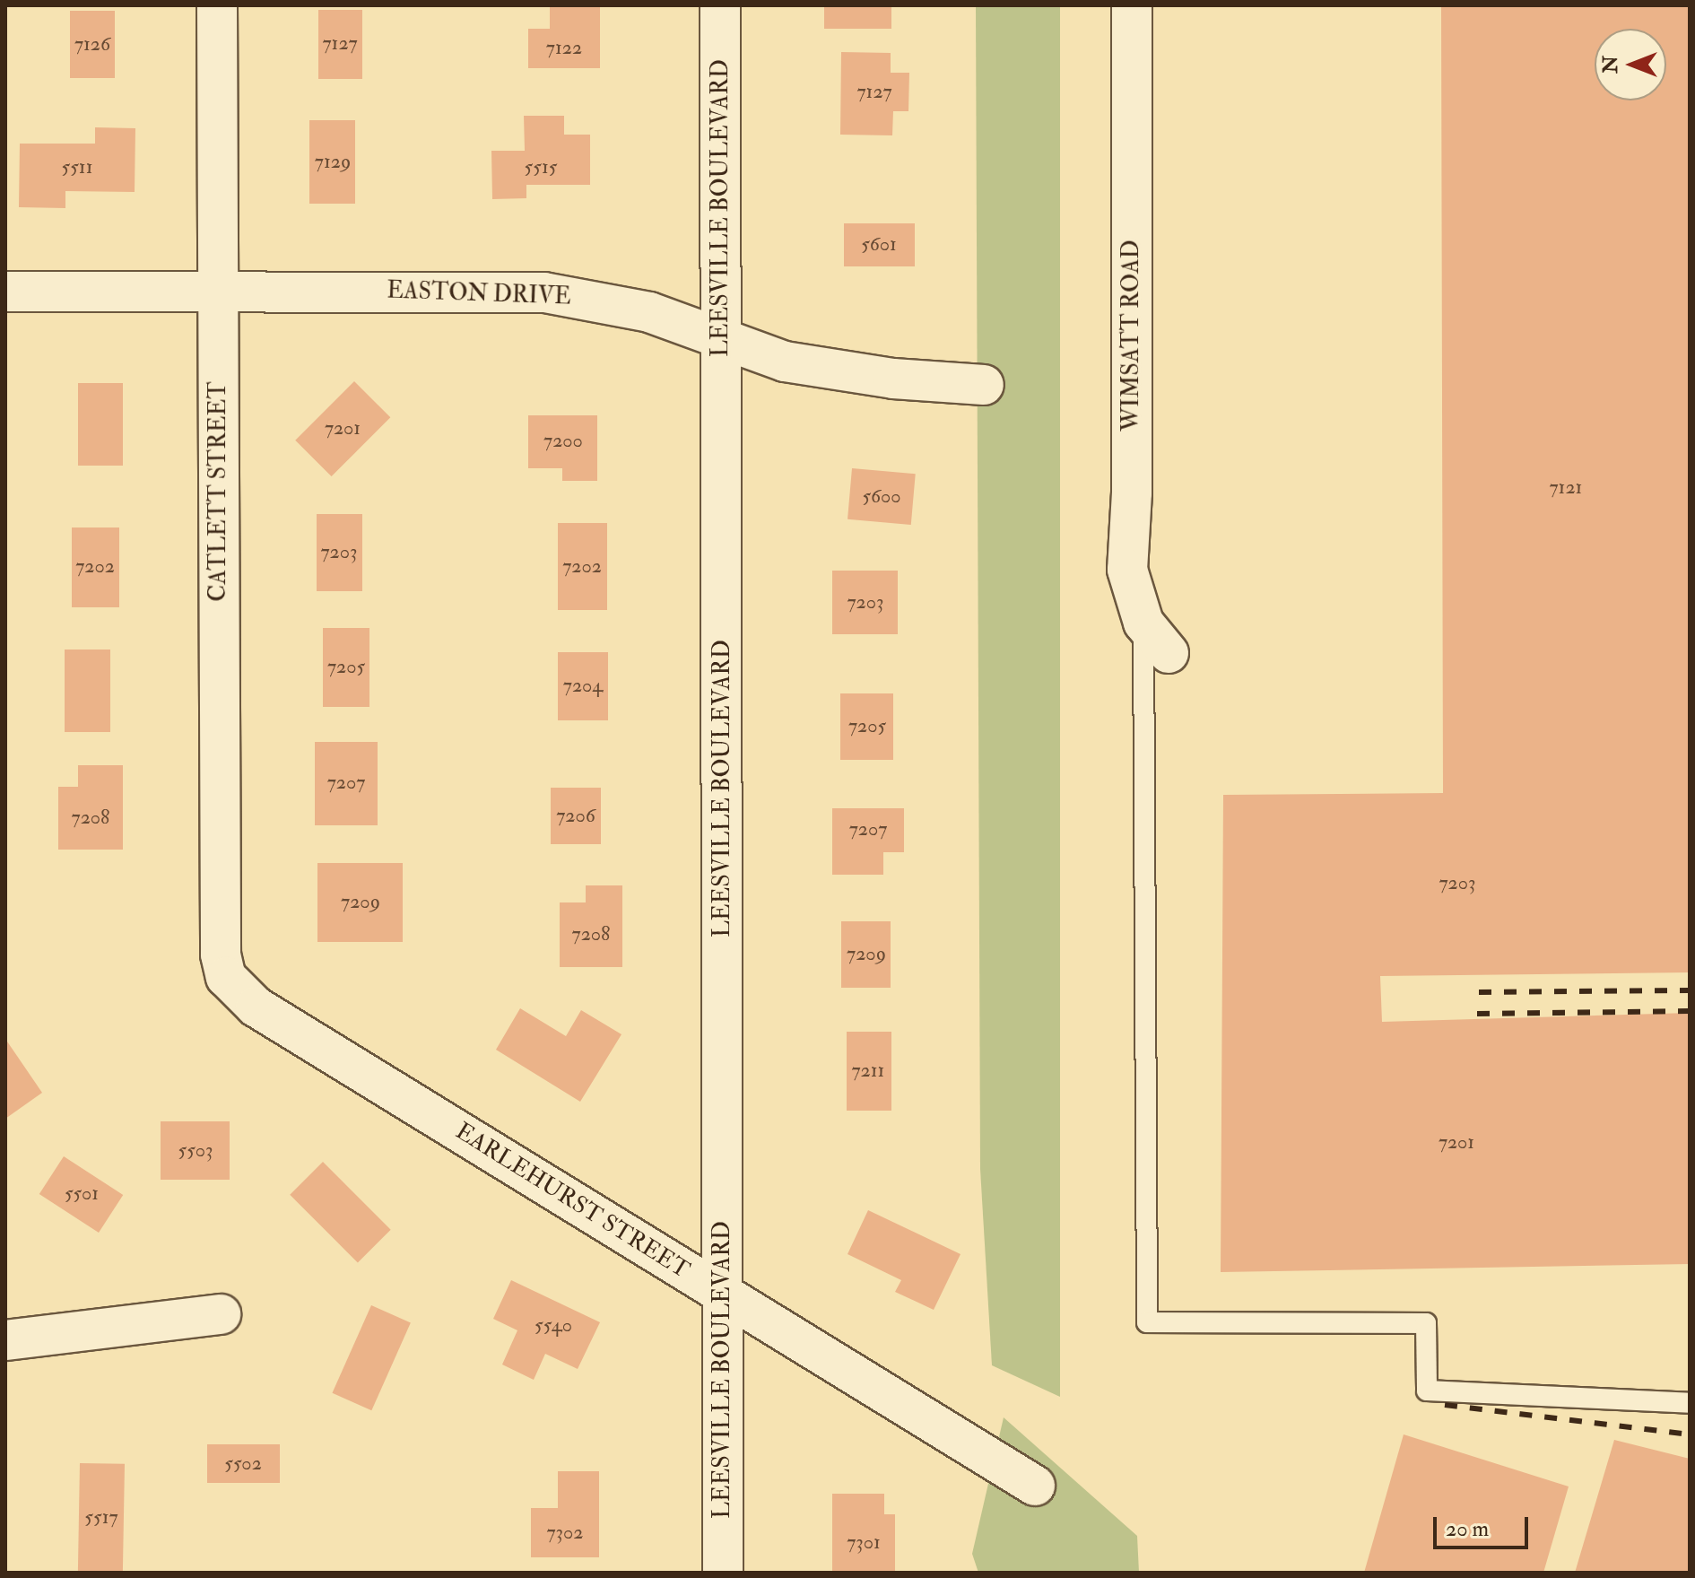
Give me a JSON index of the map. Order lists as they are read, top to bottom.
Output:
{
  "streets": {
    "street": [
      "LEESVILLE BOULEVARD",
      "EASTON DRIVE",
      "WIMSATT ROAD",
      "CATLETT STREET",
      "EARLEHURST STREET"
    ]
  },
  "crossings": [
    ["LEESVILLE BOULEVARD", "EASTON DRIVE"],
    ["LEESVILLE BOULEVARD", "EARLEHURST STREET"],
    ["EASTON DRIVE", "CATLETT STREET"],
    ["CATLETT STREET", "EARLEHURST STREET"]
  ],
  "house_numbers": [
    "7127",
    "7126",
    "7122",
    "7127",
    "7129",
    "5511",
    "5515",
    "5601",
    "7201",
    "7200",
    "7121",
    "5600",
    "7203",
    "7202",
    "7202",
    "7203",
    "7205",
    "7204",
    "7205",
    "7207",
    "7206",
    "7208",
    "7207",
    "7203",
    "7209",
    "7208",
    "7209",
    "7211",
    "7201",
    "5503",
    "5501",
    "5540",
    "5502",
    "5517",
    "7302",
    "7301"
  ],
  "scale_bar": "20 m",
  "north": "left"
}
